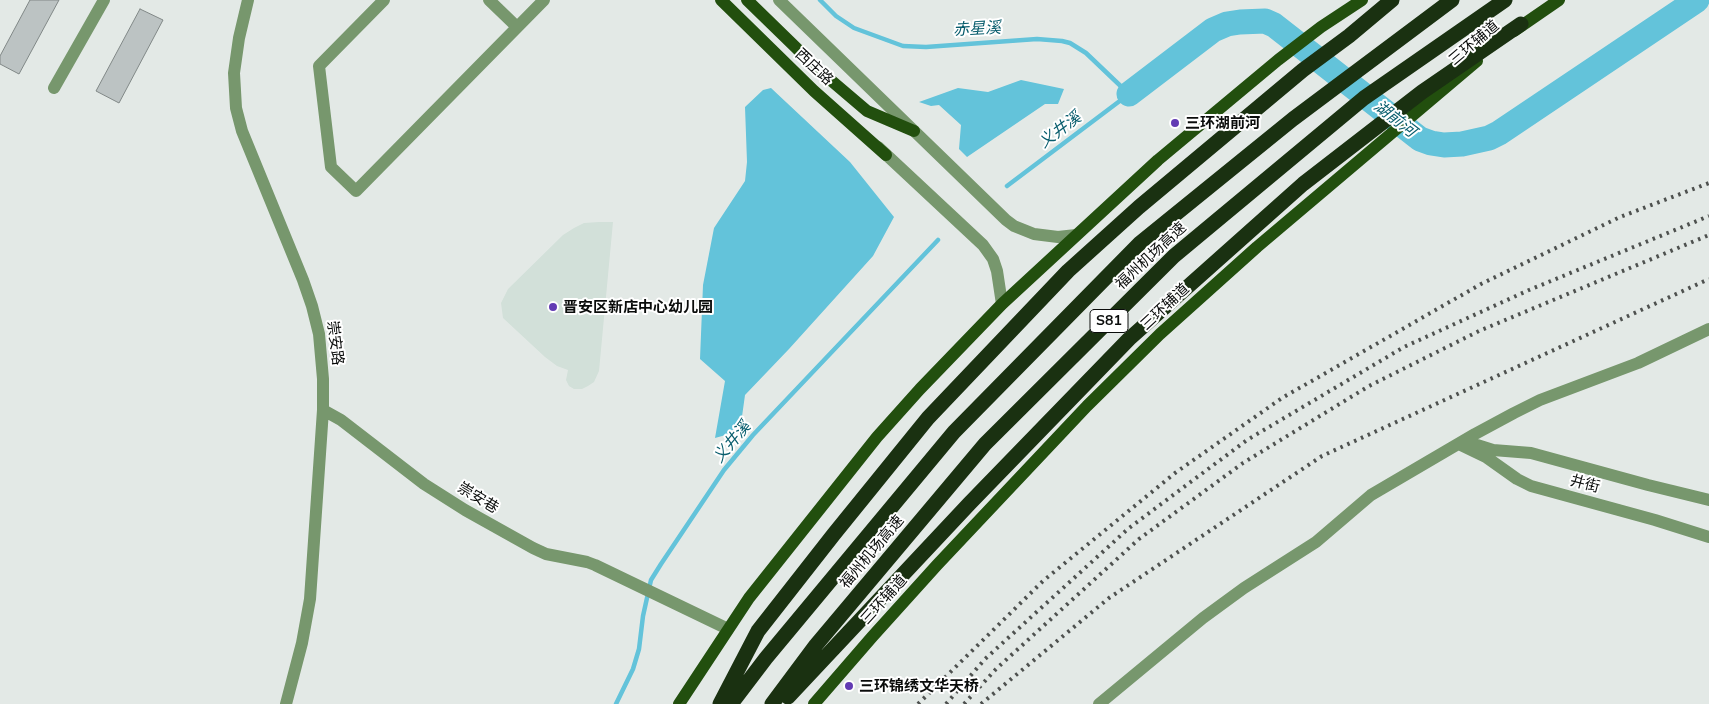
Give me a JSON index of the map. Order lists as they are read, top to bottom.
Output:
{
  "streets": {
    "highway": ["福州机场高速", "S81"],
    "main road": ["三环辅道", "西庄路"],
    "street": ["崇安路", "井街", "崇安巷"]
  },
  "crossings": [
    ["崇安路", "崇安巷"]
  ],
  "water": ["赤星溪", "湖前河", "义井溪"],
  "places": ["三环湖前河", "晋安区新店中心幼儿园", "三环锦绣文华天桥"]
}
